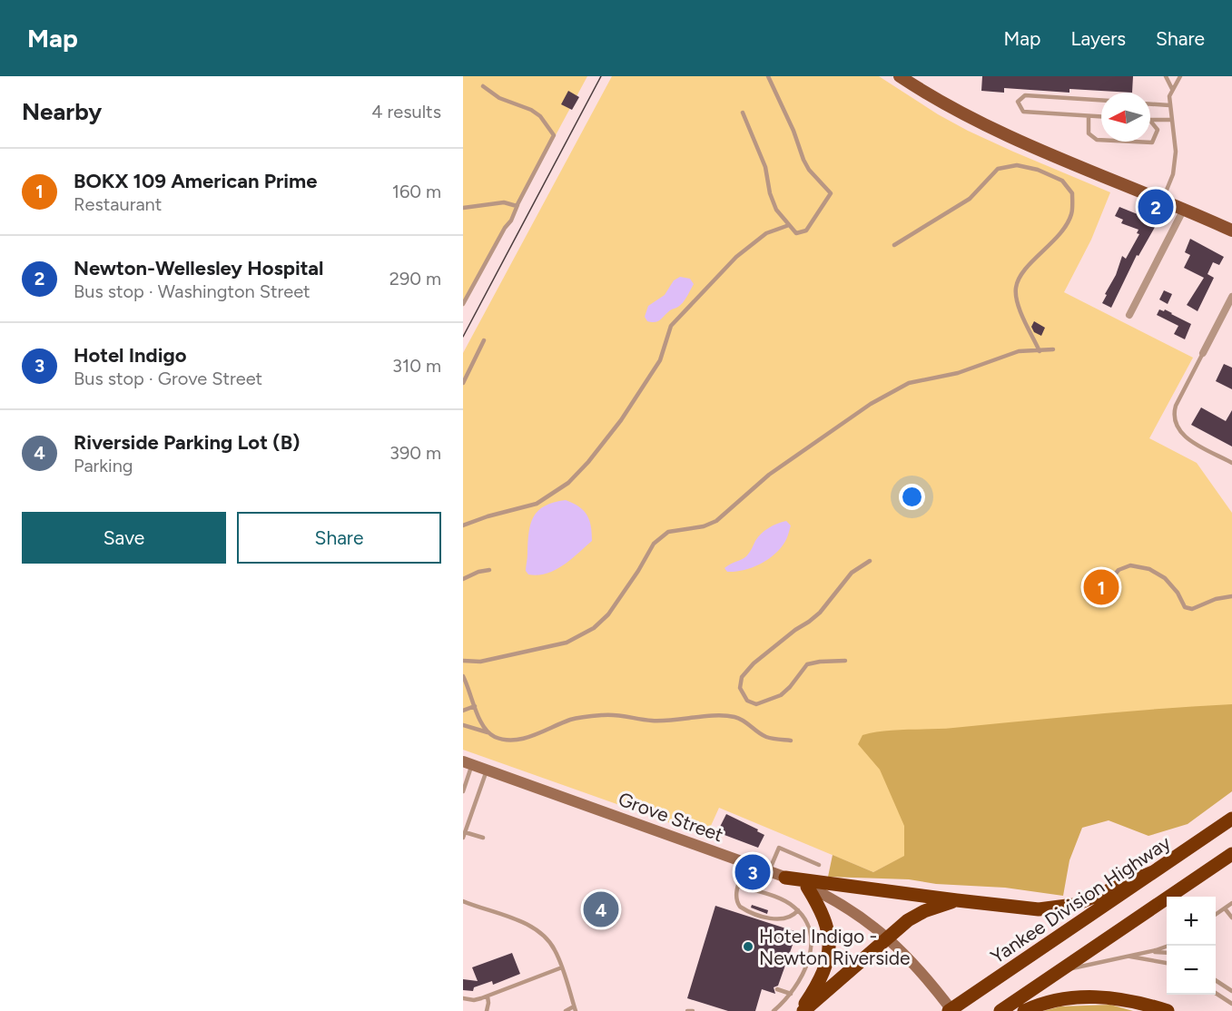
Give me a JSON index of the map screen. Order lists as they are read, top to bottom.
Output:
{
  "streets": {
    "highway": ["Yankee Division Highway"],
    "main road": ["Grove Street"]
  },
  "crossings": [
    ["Grove Street", "Yankee Division Highway"]
  ],
  "places": ["Hotel Indigo - Newton Riverside"],
  "north": "left",
  "page": {
    "header": "Map",
    "nav": ["Map", "Layers", "Share"],
    "heading": ["Nearby", "4 results"],
    "list": [
      {
        "mark": "1",
        "name": "BOKX 109 American Prime",
        "note": "Restaurant",
        "value": "160 m"
      },
      {
        "mark": "2",
        "name": "Newton-Wellesley Hospital",
        "note": "Bus stop · Washington Street",
        "value": "290 m"
      },
      {
        "mark": "3",
        "name": "Hotel Indigo",
        "note": "Bus stop · Grove Street",
        "value": "310 m"
      },
      {
        "mark": "4",
        "name": "Riverside Parking Lot (B)",
        "note": "Parking",
        "value": "390 m"
      }
    ],
    "pins": [
      "2",
      "1",
      "3",
      "4"
    ],
    "buttons": ["Save", "Share"],
    "map_buttons": ["+", "−"]
  }
}
